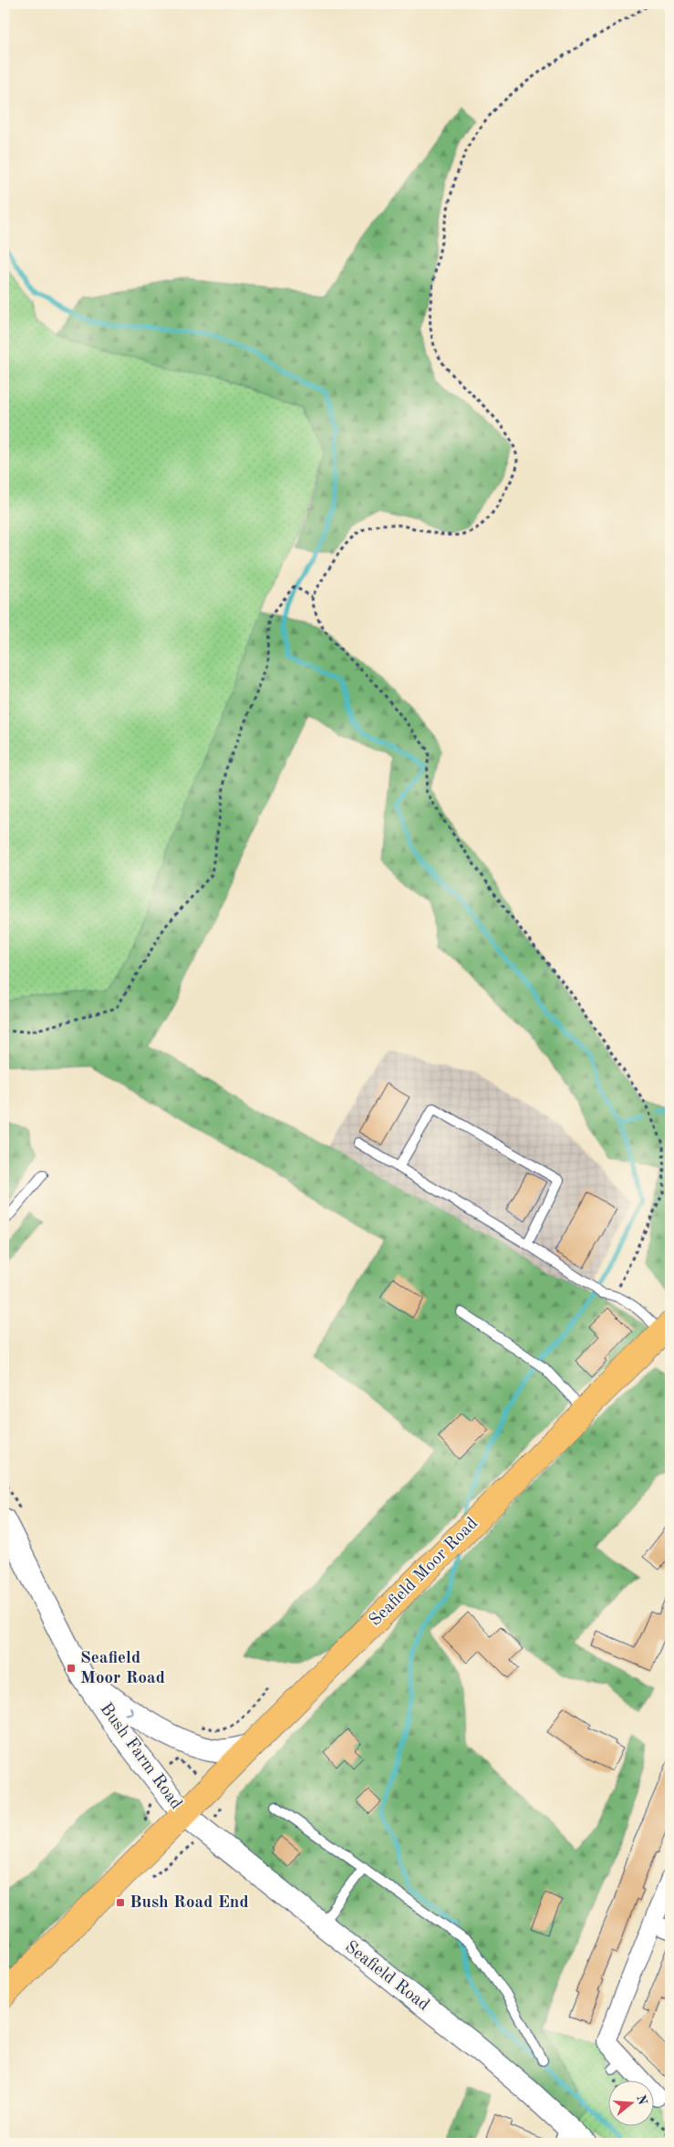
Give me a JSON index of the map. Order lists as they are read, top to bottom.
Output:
{
  "streets": {
    "main road": ["Seafield Moor Road"],
    "street": ["Bush Farm Road", "Seafield Road"]
  },
  "crossings": [
    ["Seafield Moor Road", "Bush Farm Road"],
    ["Seafield Moor Road", "Seafield Road"],
    ["Bush Farm Road", "Seafield Road"]
  ],
  "places": {
    "transit": ["Seafield Moor Road", "Bush Road End"]
  },
  "north": "right"
}
